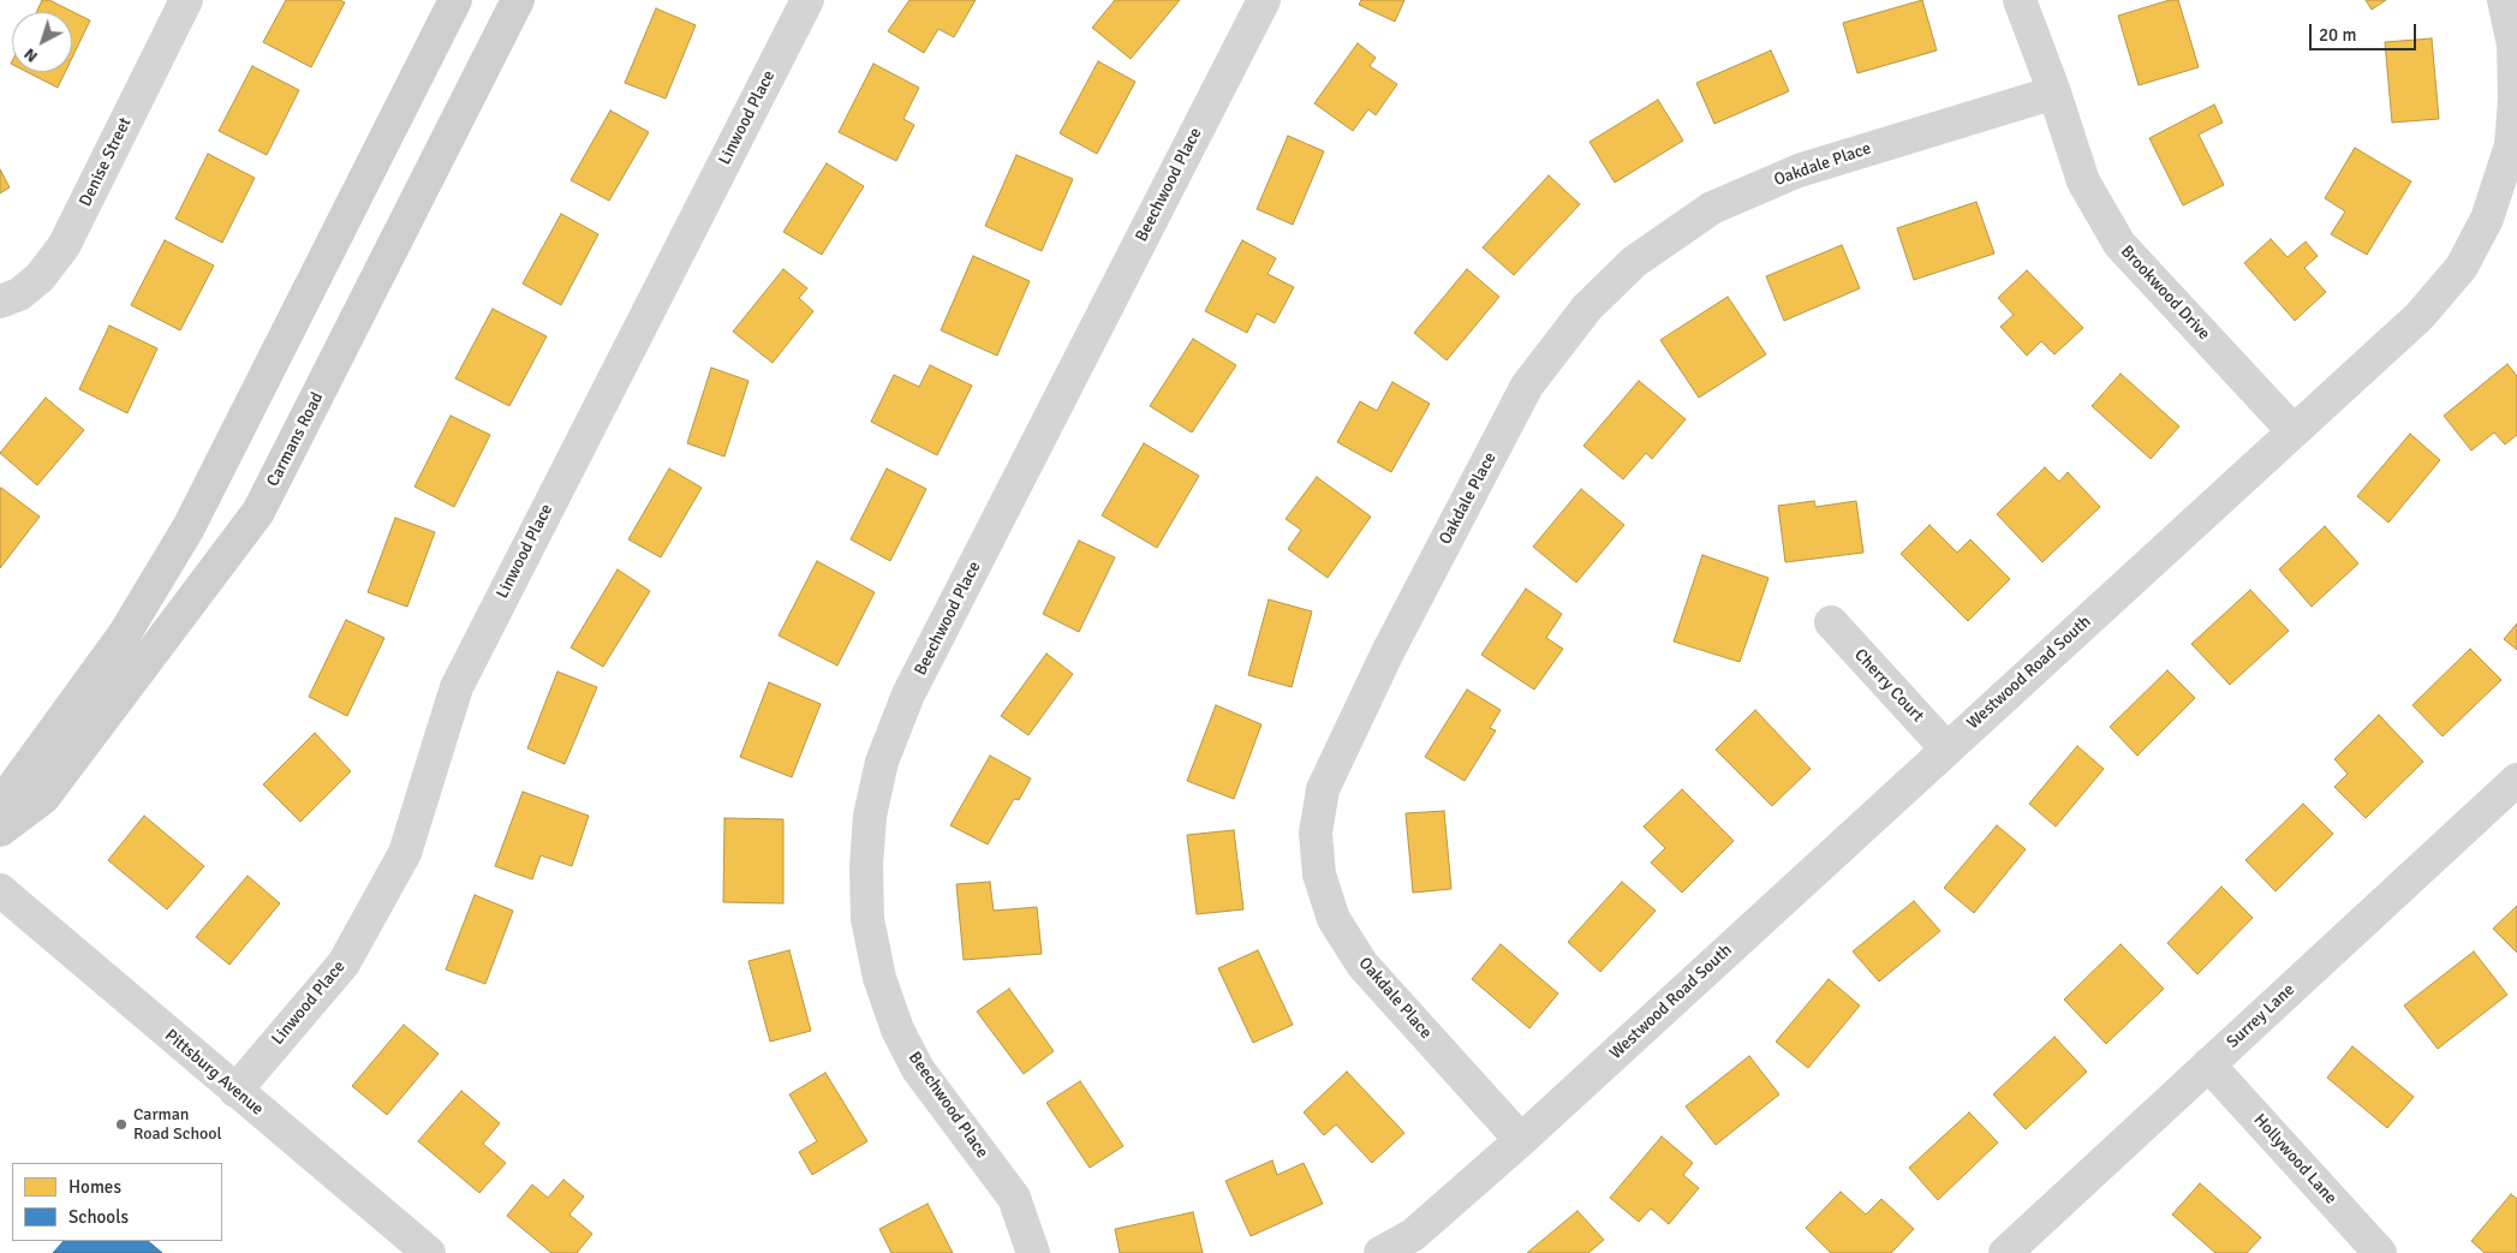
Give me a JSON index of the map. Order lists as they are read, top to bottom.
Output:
{
  "streets": {
    "street": [
      "Linwood Place",
      "Denise Street",
      "Oakdale Place",
      "Beechwood Place",
      "Brookwood Drive",
      "Carmans Road",
      "Westwood Road South",
      "Cherry Court",
      "Surrey Lane",
      "Pittsburg Avenue",
      "Hollywood Lane"
    ]
  },
  "crossings": [
    ["Linwood Place", "Pittsburg Avenue"],
    ["Oakdale Place", "Brookwood Drive"],
    ["Oakdale Place", "Westwood Road South"],
    ["Brookwood Drive", "Westwood Road South"],
    ["Westwood Road South", "Cherry Court"],
    ["Surrey Lane", "Hollywood Lane"]
  ],
  "places": ["Carman Road School"],
  "legend": ["Homes", "Schools"],
  "scale_bar": "20 m",
  "north": "bottom left"
}
